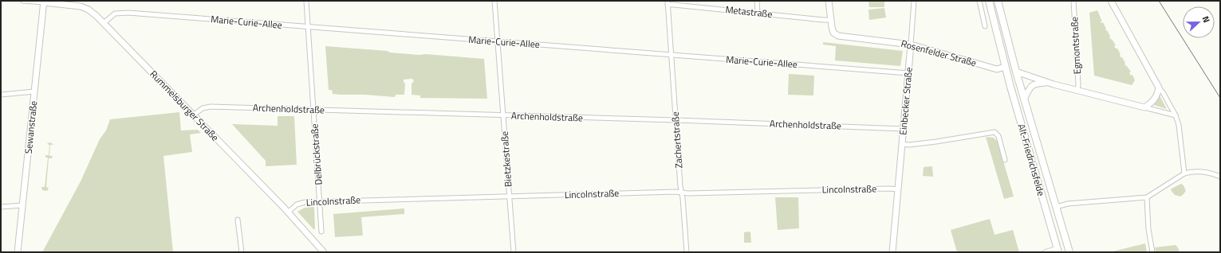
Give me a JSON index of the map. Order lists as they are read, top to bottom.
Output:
{
  "streets": {
    "main road": ["Alt-Friedrichsfelde"],
    "street": [
      "Metastraße",
      "Marie-Curie-Allee",
      "Egmontstraße",
      "Rosenfelder Straße",
      "Einbecker Straße",
      "Rummelsburger Straße",
      "Archenholdstraße",
      "Sewanstraße",
      "Zachertstraße",
      "Delbrückstraße",
      "Bietzkestraße",
      "Lincolnstraße"
    ]
  },
  "crossings": [
    ["Metastraße", "Rosenfelder Straße"],
    ["Metastraße", "Zachertstraße"],
    ["Marie-Curie-Allee", "Einbecker Straße"],
    ["Marie-Curie-Allee", "Rummelsburger Straße"],
    ["Marie-Curie-Allee", "Zachertstraße"],
    ["Marie-Curie-Allee", "Delbrückstraße"],
    ["Marie-Curie-Allee", "Bietzkestraße"],
    ["Rosenfelder Straße", "Einbecker Straße"],
    ["Rosenfelder Straße", "Alt-Friedrichsfelde"],
    ["Einbecker Straße", "Archenholdstraße"],
    ["Einbecker Straße", "Lincolnstraße"],
    ["Rummelsburger Straße", "Archenholdstraße"],
    ["Rummelsburger Straße", "Sewanstraße"],
    ["Rummelsburger Straße", "Lincolnstraße"],
    ["Archenholdstraße", "Zachertstraße"],
    ["Archenholdstraße", "Delbrückstraße"],
    ["Archenholdstraße", "Bietzkestraße"],
    ["Zachertstraße", "Lincolnstraße"],
    ["Delbrückstraße", "Lincolnstraße"],
    ["Bietzkestraße", "Lincolnstraße"]
  ],
  "north": "right"
}
